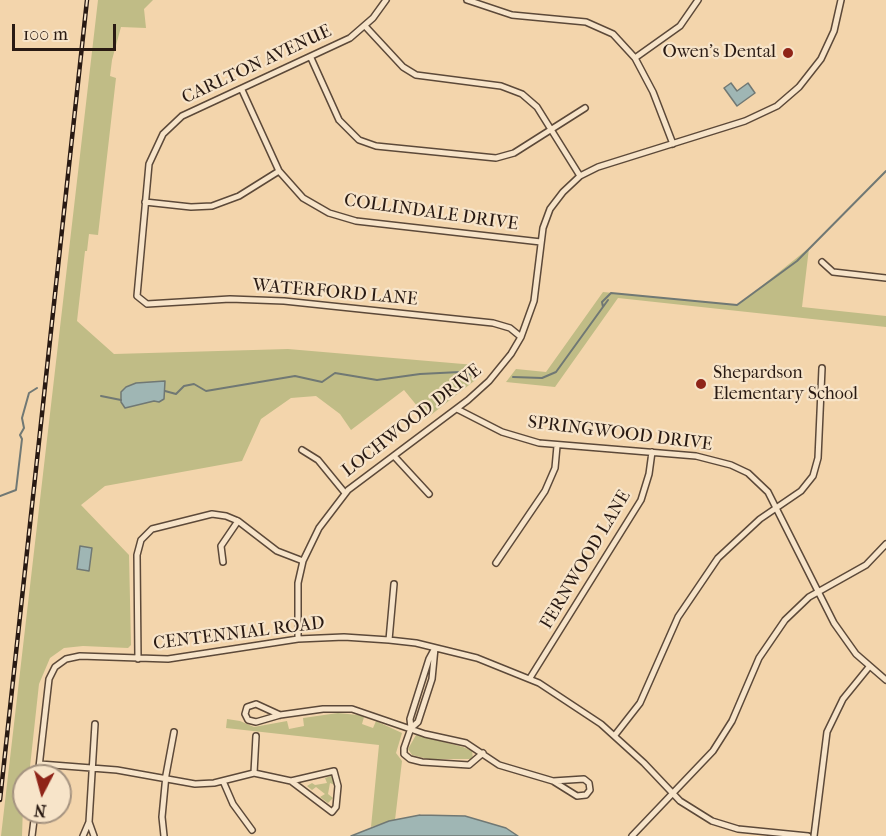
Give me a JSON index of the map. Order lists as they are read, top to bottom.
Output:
{
  "streets": {
    "street": [
      "CARLTON AVENUE",
      "COLLINDALE DRIVE",
      "WATERFORD LANE",
      "LOCHWOOD DRIVE",
      "SPRINGWOOD DRIVE",
      "FERNWOOD LANE",
      "CENTENNIAL ROAD"
    ]
  },
  "crossings": [
    ["CARLTON AVENUE", "COLLINDALE DRIVE"],
    ["CARLTON AVENUE", "WATERFORD LANE"],
    ["COLLINDALE DRIVE", "LOCHWOOD DRIVE"],
    ["WATERFORD LANE", "LOCHWOOD DRIVE"],
    ["LOCHWOOD DRIVE", "SPRINGWOOD DRIVE"],
    ["LOCHWOOD DRIVE", "CENTENNIAL ROAD"],
    ["SPRINGWOOD DRIVE", "FERNWOOD LANE"],
    ["FERNWOOD LANE", "CENTENNIAL ROAD"]
  ],
  "places": ["Owen's Dental", "Shepardson Elementary School"],
  "scale_bar": "100 m",
  "north": "bottom"
}
